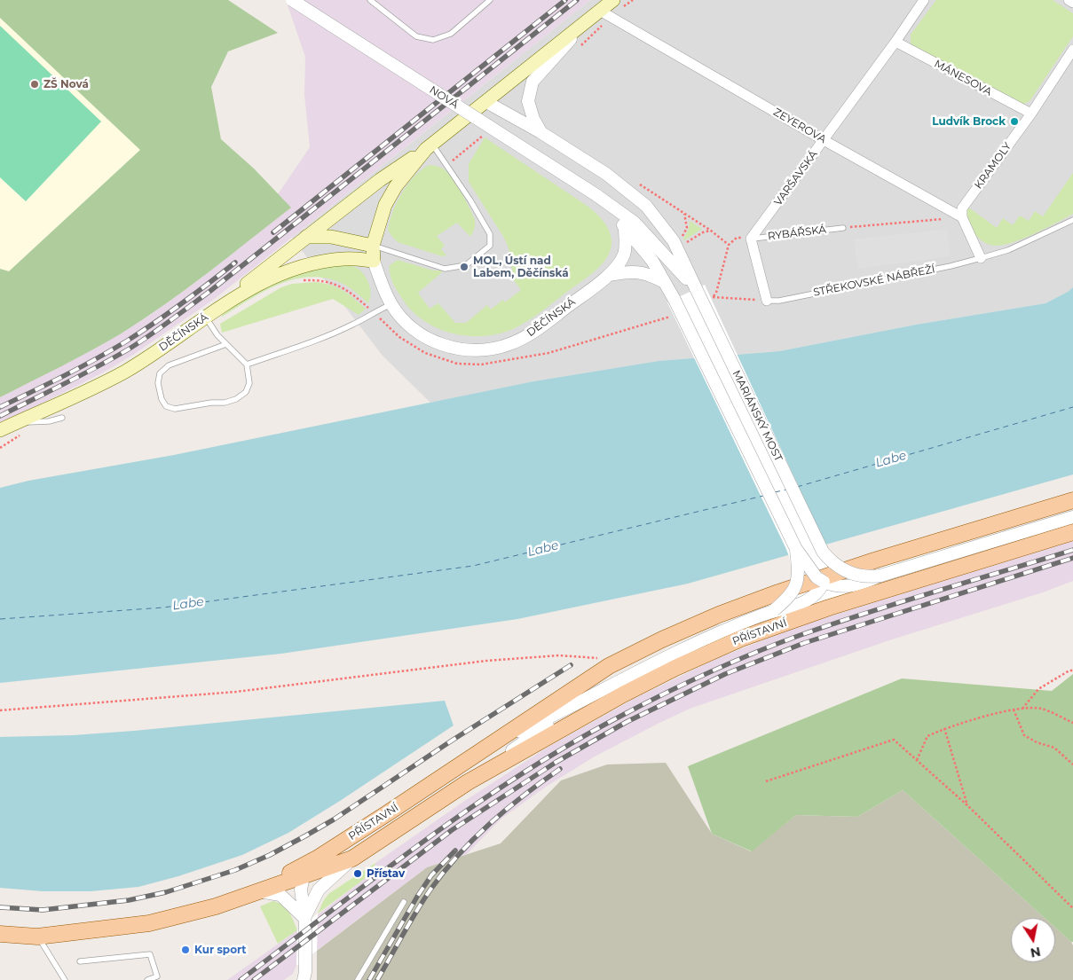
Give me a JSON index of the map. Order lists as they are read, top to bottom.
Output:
{
  "streets": {
    "main road": ["DĚČÍNSKÁ", "PŘÍSTAVNÍ"],
    "street": [
      "MÁNESOVA",
      "NOVÁ",
      "ZEYEROVA",
      "KRAMOLY",
      "VARŠAVSKÁ",
      "MARIÁNSKÝ MOST"
    ],
    "lane": ["RYBÁŘSKÁ", "STŘEKOVSKÉ NÁBŘEŽÍ"]
  },
  "crossings": [
    ["MÁNESOVA", "KRAMOLY"],
    ["MÁNESOVA", "VARŠAVSKÁ"],
    ["NOVÁ", "DĚČÍNSKÁ"],
    ["NOVÁ", "MARIÁNSKÝ MOST"],
    ["ZEYEROVA", "KRAMOLY"],
    ["ZEYEROVA", "VARŠAVSKÁ"],
    ["ZEYEROVA", "DĚČÍNSKÁ"],
    ["VARŠAVSKÁ", "RYBÁŘSKÁ"],
    ["DĚČÍNSKÁ", "MARIÁNSKÝ MOST"]
  ],
  "water": ["Labe"],
  "places": [
    "ZŠ Nová",
    "Ludvík Brock",
    "MOL, Ústí nad Labem, Děčínská",
    "Přístav",
    "Kur sport"
  ],
  "north": "bottom"
}
